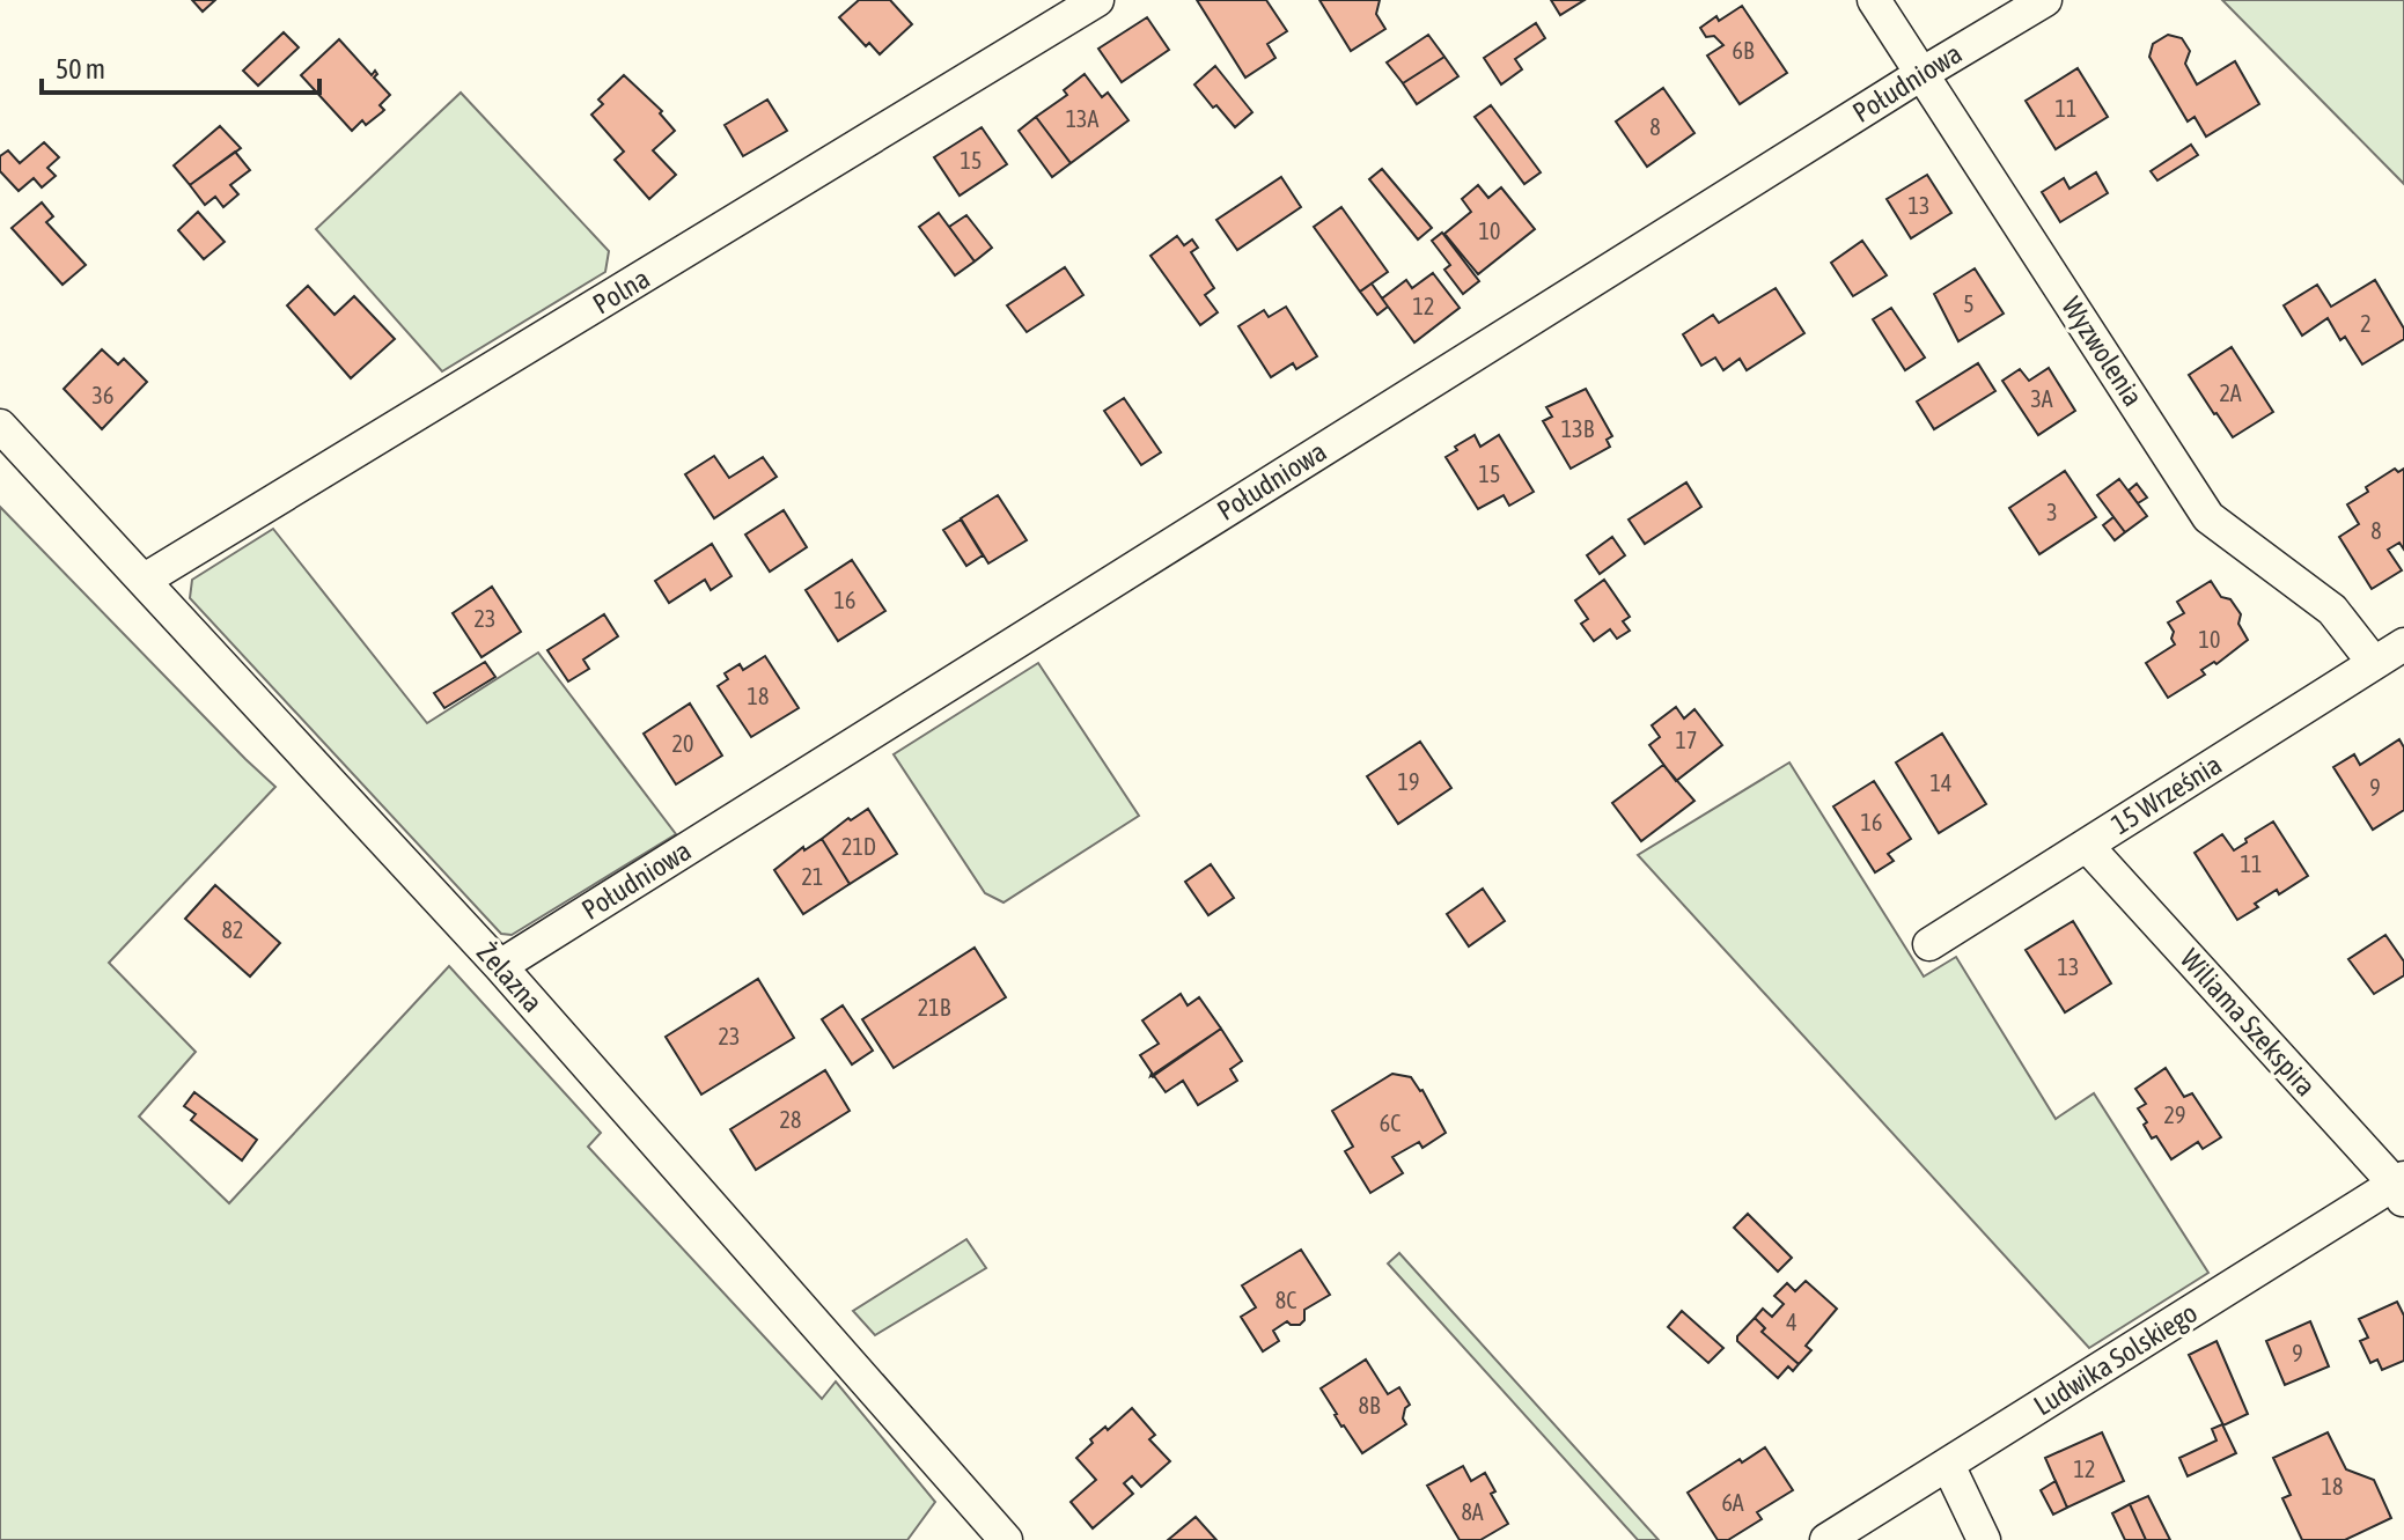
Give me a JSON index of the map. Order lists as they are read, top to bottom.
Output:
{
  "streets": {
    "street": [
      "Południowa",
      "Polna",
      "Wyzwolenia",
      "15 Września",
      "Żelazna",
      "Wiliama Szekspira",
      "Ludwika Solskiego"
    ]
  },
  "crossings": [
    ["Południowa", "Wyzwolenia"],
    ["Południowa", "Żelazna"],
    ["Polna", "Żelazna"],
    ["Wyzwolenia", "15 Września"],
    ["15 Września", "Wiliama Szekspira"],
    ["Wiliama Szekspira", "Ludwika Solskiego"]
  ],
  "house_numbers": [
    "6B",
    "11",
    "13A",
    "8",
    "15",
    "13",
    "10",
    "5",
    "12",
    "2",
    "2A",
    "36",
    "3A",
    "13B",
    "15",
    "3",
    "8",
    "16",
    "23",
    "10",
    "18",
    "17",
    "20",
    "19",
    "14",
    "9",
    "16",
    "21D",
    "11",
    "21",
    "82",
    "13",
    "21B",
    "23",
    "29",
    "28",
    "6C",
    "8C",
    "4",
    "9",
    "8B",
    "12",
    "18",
    "6A",
    "8A"
  ],
  "scale_bar": "50 m"
}
